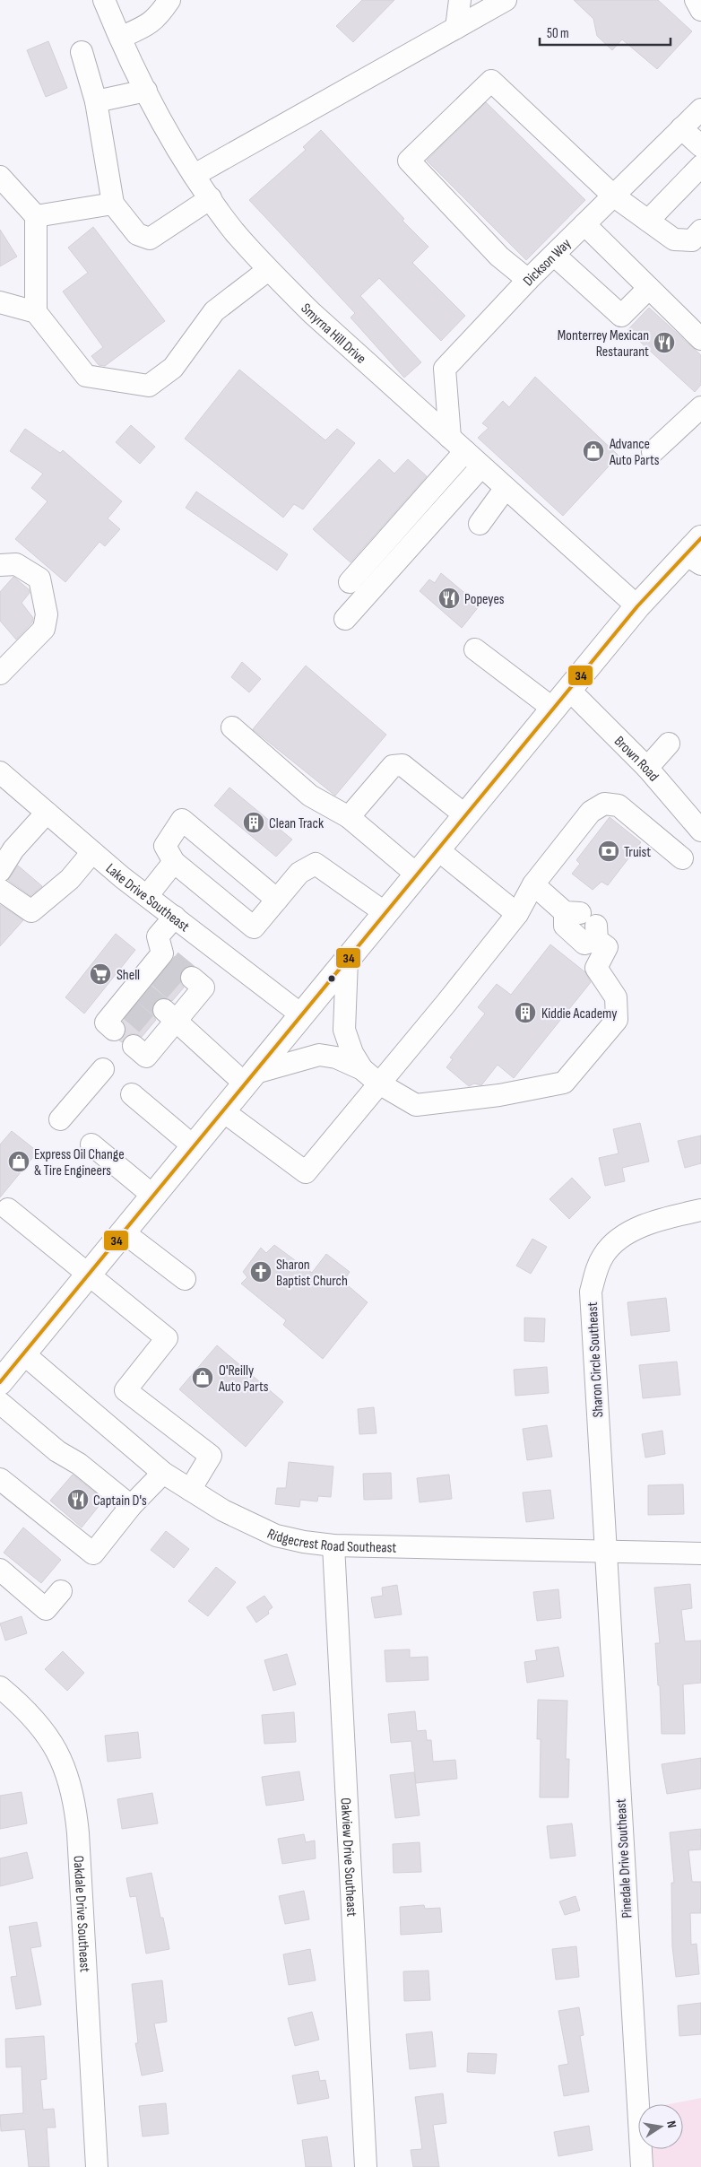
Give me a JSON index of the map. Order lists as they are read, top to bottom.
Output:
{
  "streets": {
    "street": [
      "Dickson Way",
      "Smyrna Hill Drive",
      "Brown Road",
      "Lake Drive Southeast",
      "Sharon Circle Southeast",
      "Ridgecrest Road Southeast",
      "Oakview Drive Southeast",
      "Pinedale Drive Southeast",
      "Oakdale Drive Southeast"
    ]
  },
  "crossings": [
    ["Dickson Way", "Smyrna Hill Drive"],
    ["Sharon Circle Southeast", "Ridgecrest Road Southeast"],
    ["Sharon Circle Southeast", "Pinedale Drive Southeast"],
    ["Ridgecrest Road Southeast", "Oakview Drive Southeast"],
    ["Ridgecrest Road Southeast", "Pinedale Drive Southeast"]
  ],
  "places": {
    "restaurant": ["Monterrey Mexican Restaurant", "Popeyes", "Captain D's"],
    "shop": ["Advance Auto Parts", "Express Oil Change & Tire Engineers", "O'Reilly Auto Parts"],
    "building": ["Clean Track", "Kiddie Academy"],
    "bank": ["Truist"],
    "supermarket": ["Shell"],
    "church": ["Sharon Baptist Church"]
  },
  "lines": ["transit line 34"],
  "scale_bar": "50 m",
  "north": "right"
}
